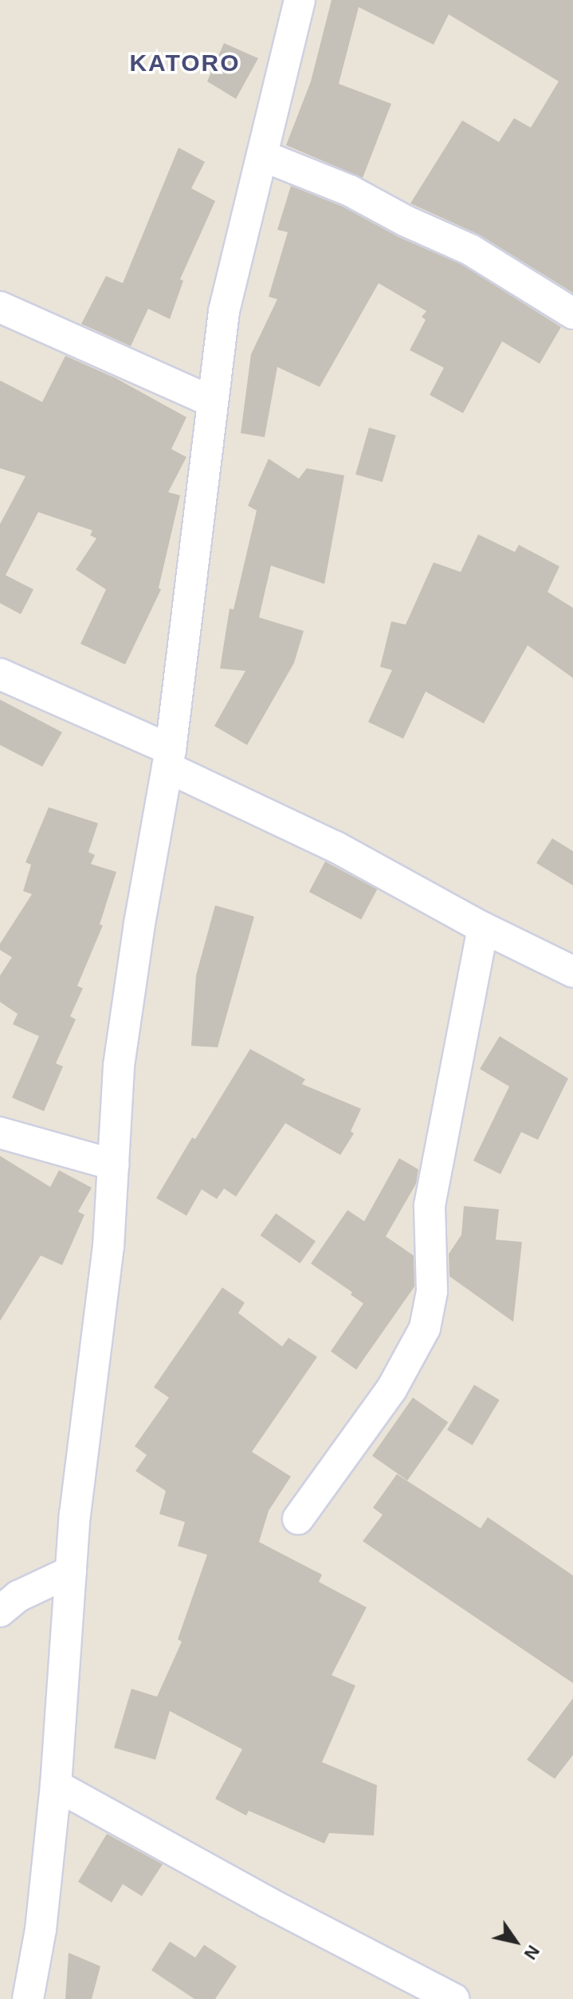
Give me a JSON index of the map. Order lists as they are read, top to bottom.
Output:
{
  "districts": ["KATORO"],
  "north": "bottom right"
}
